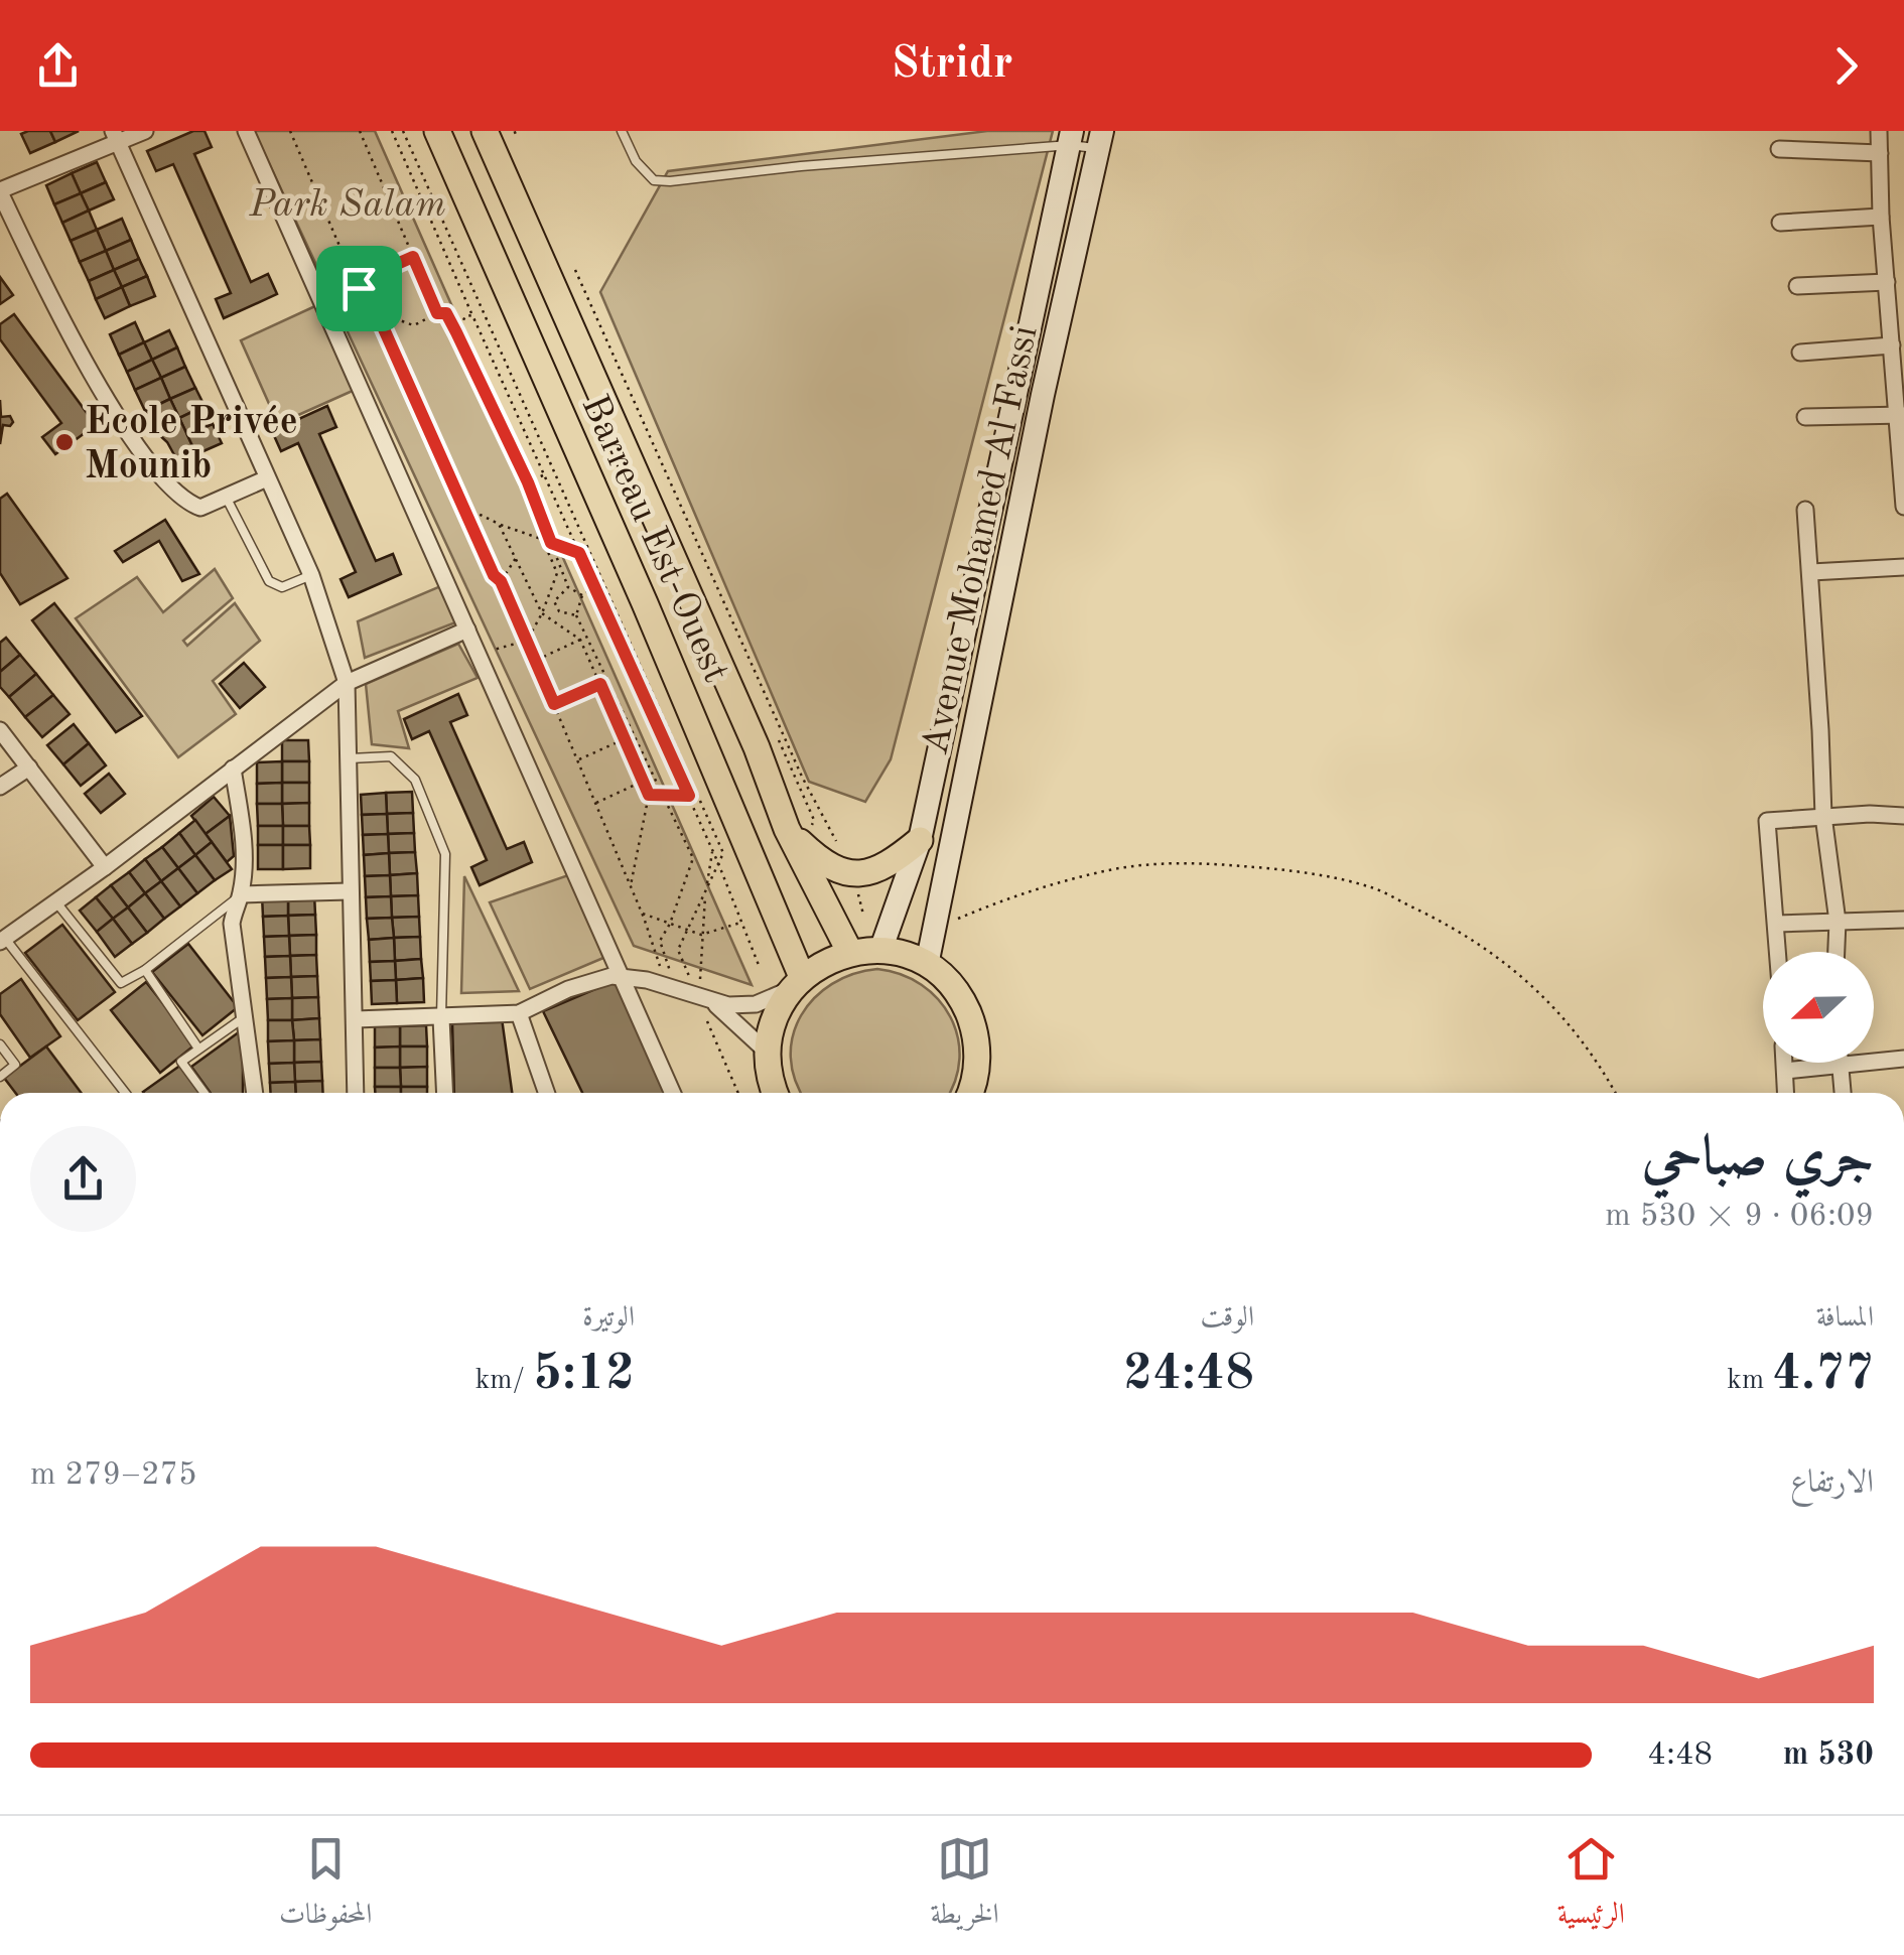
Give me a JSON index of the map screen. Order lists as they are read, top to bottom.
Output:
{
  "streets": {
    "main road": ["Barreau Est-Ouest"],
    "street": ["Avenue Mohamed Al Fassi"]
  },
  "parks": ["Park Salam"],
  "places": ["Ecole Privée Mounib"],
  "north": "left",
  "page": {
    "header": "Stridr",
    "heading": ["جري صباحي", "06:09 · 9 × 530 m"],
    "stats": [
      ["المسافة", "4.77 km"],
      ["الوقت", "24:48"],
      ["الوتيرة", "5:12 /km"]
    ],
    "chart": ["الارتفاع", "275–279 m"],
    "list": [
      {
        "name": "530 m",
        "note": "4:48"
      }
    ],
    "tabs": ["الرئيسية", "الخريطة", "المحفوظات"]
  }
}
